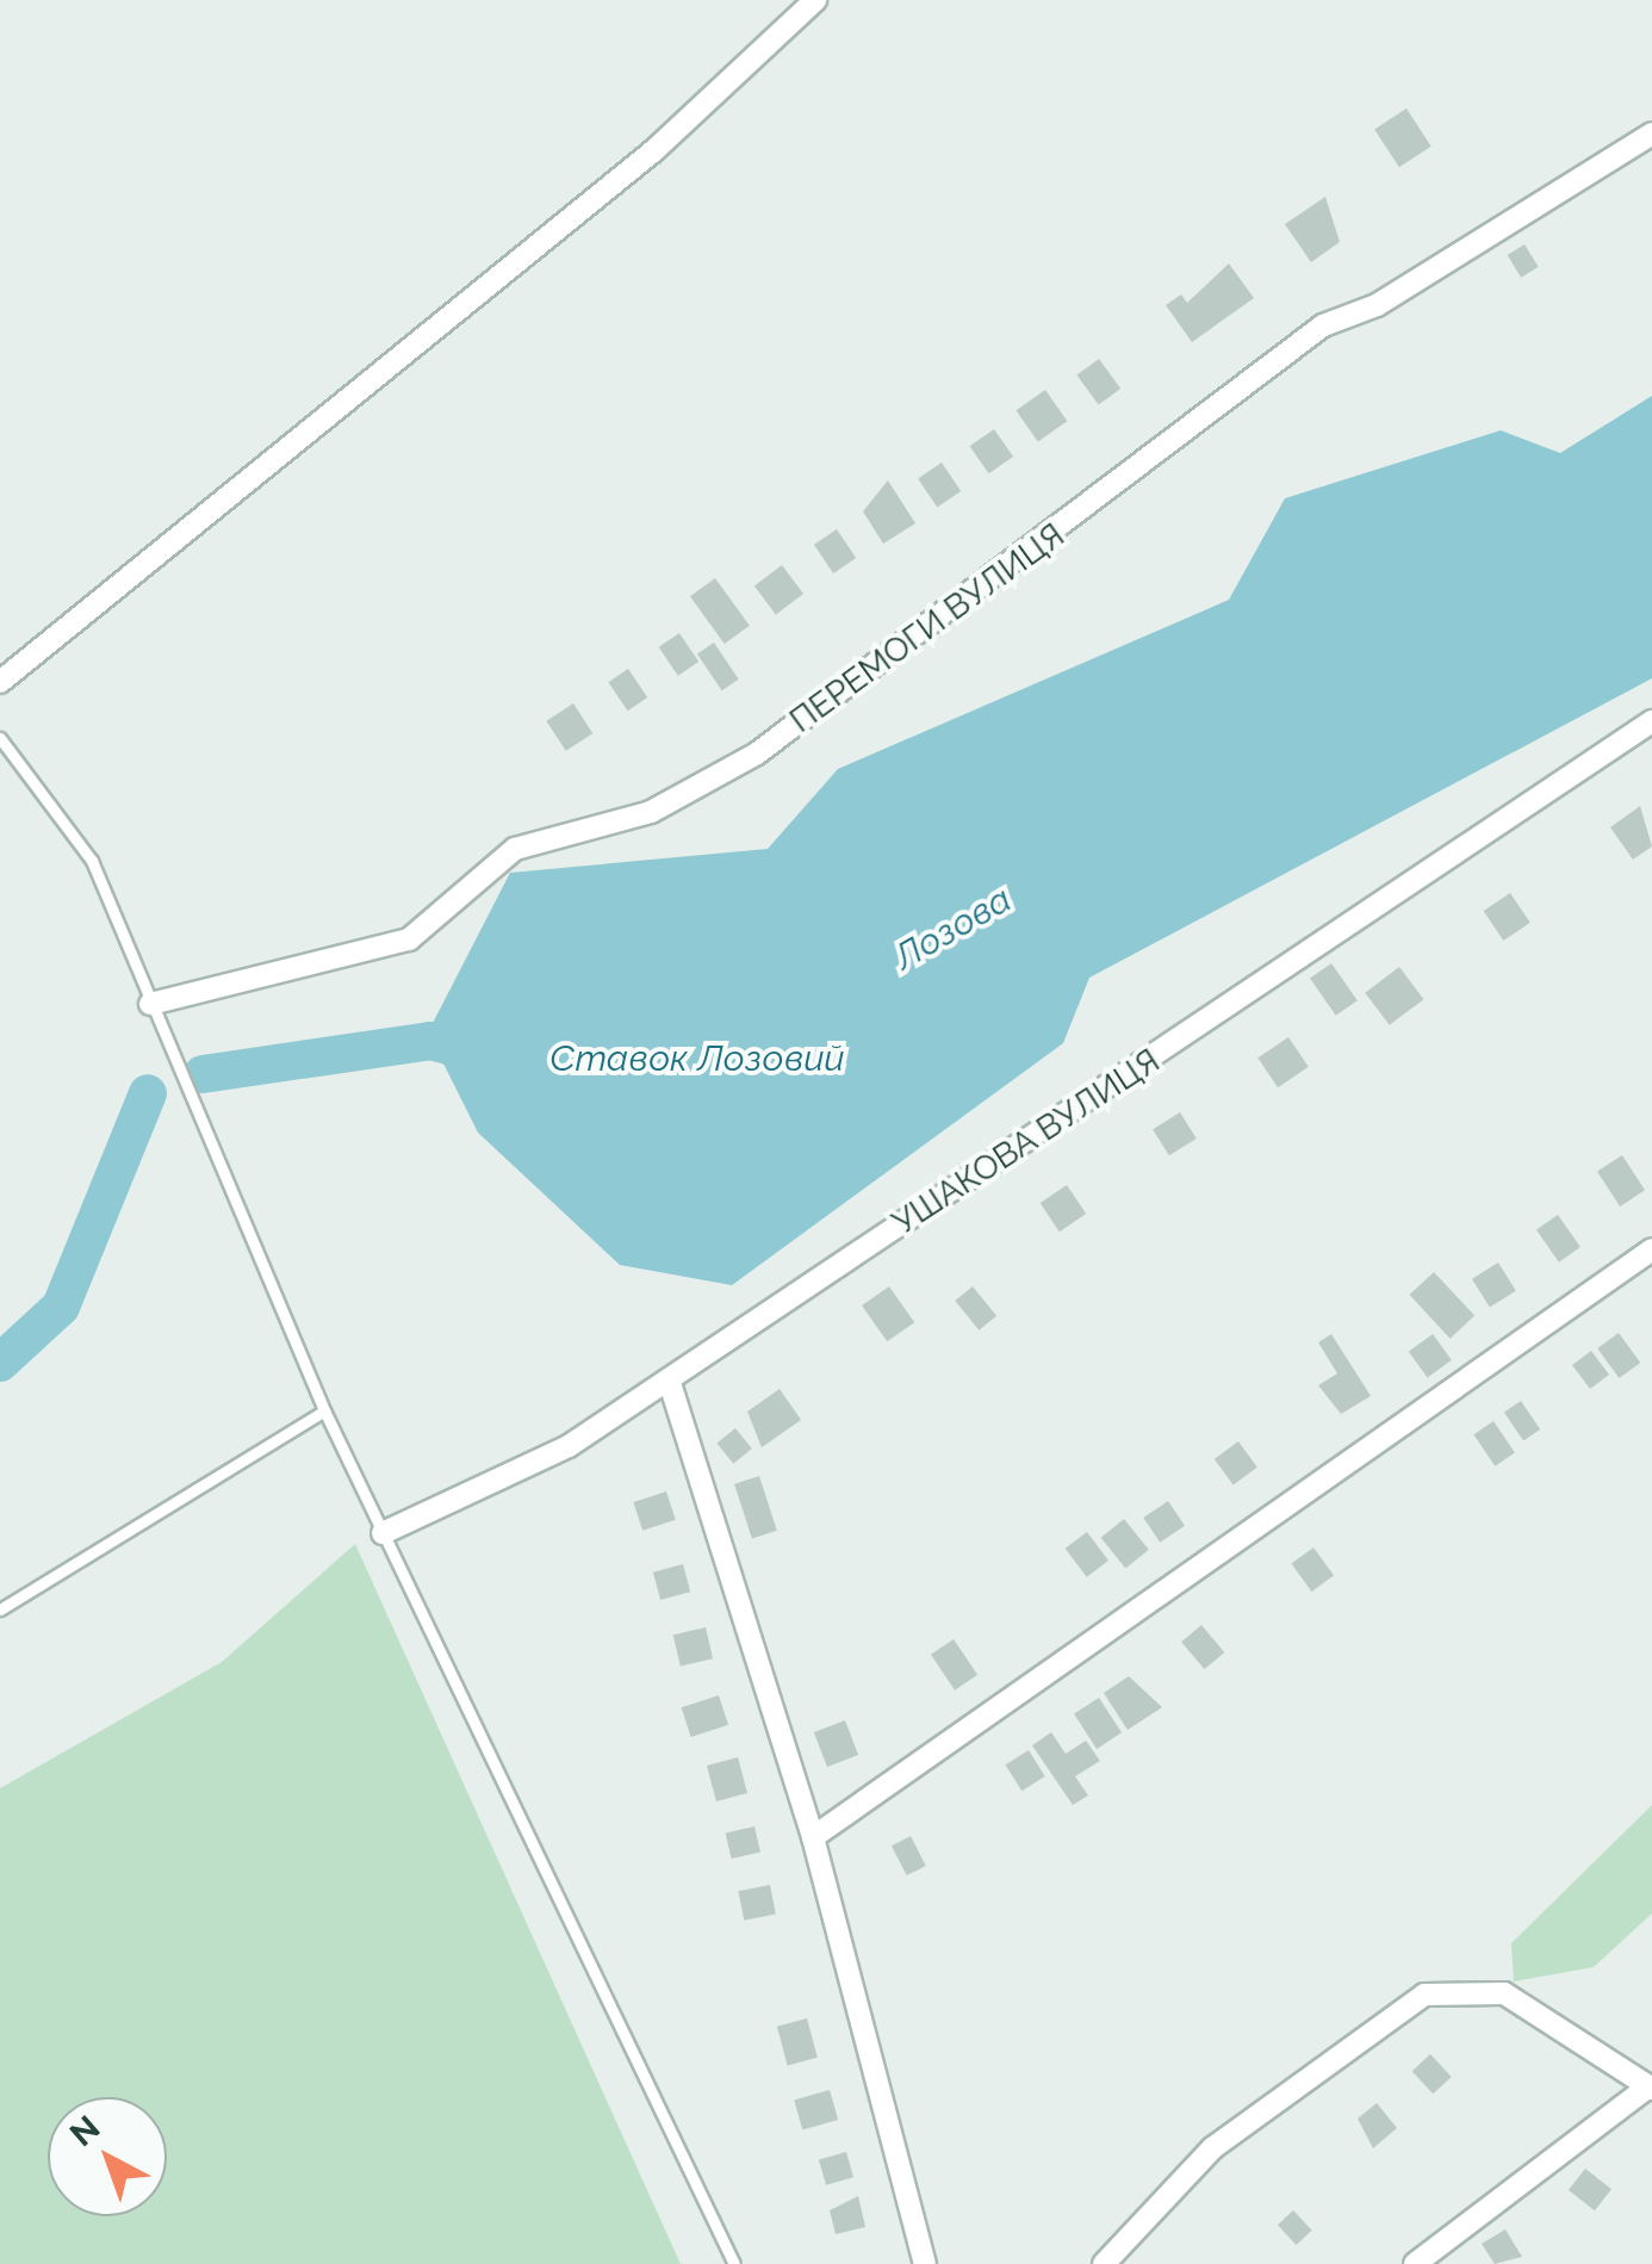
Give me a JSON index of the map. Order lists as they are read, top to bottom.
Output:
{
  "streets": {
    "street": ["ПЕРЕМОГИ ВУЛИЦЯ", "УШАКОВА ВУЛИЦЯ"]
  },
  "water": ["Лозова", "Ставок Лозовий"],
  "north": "top left"
}
